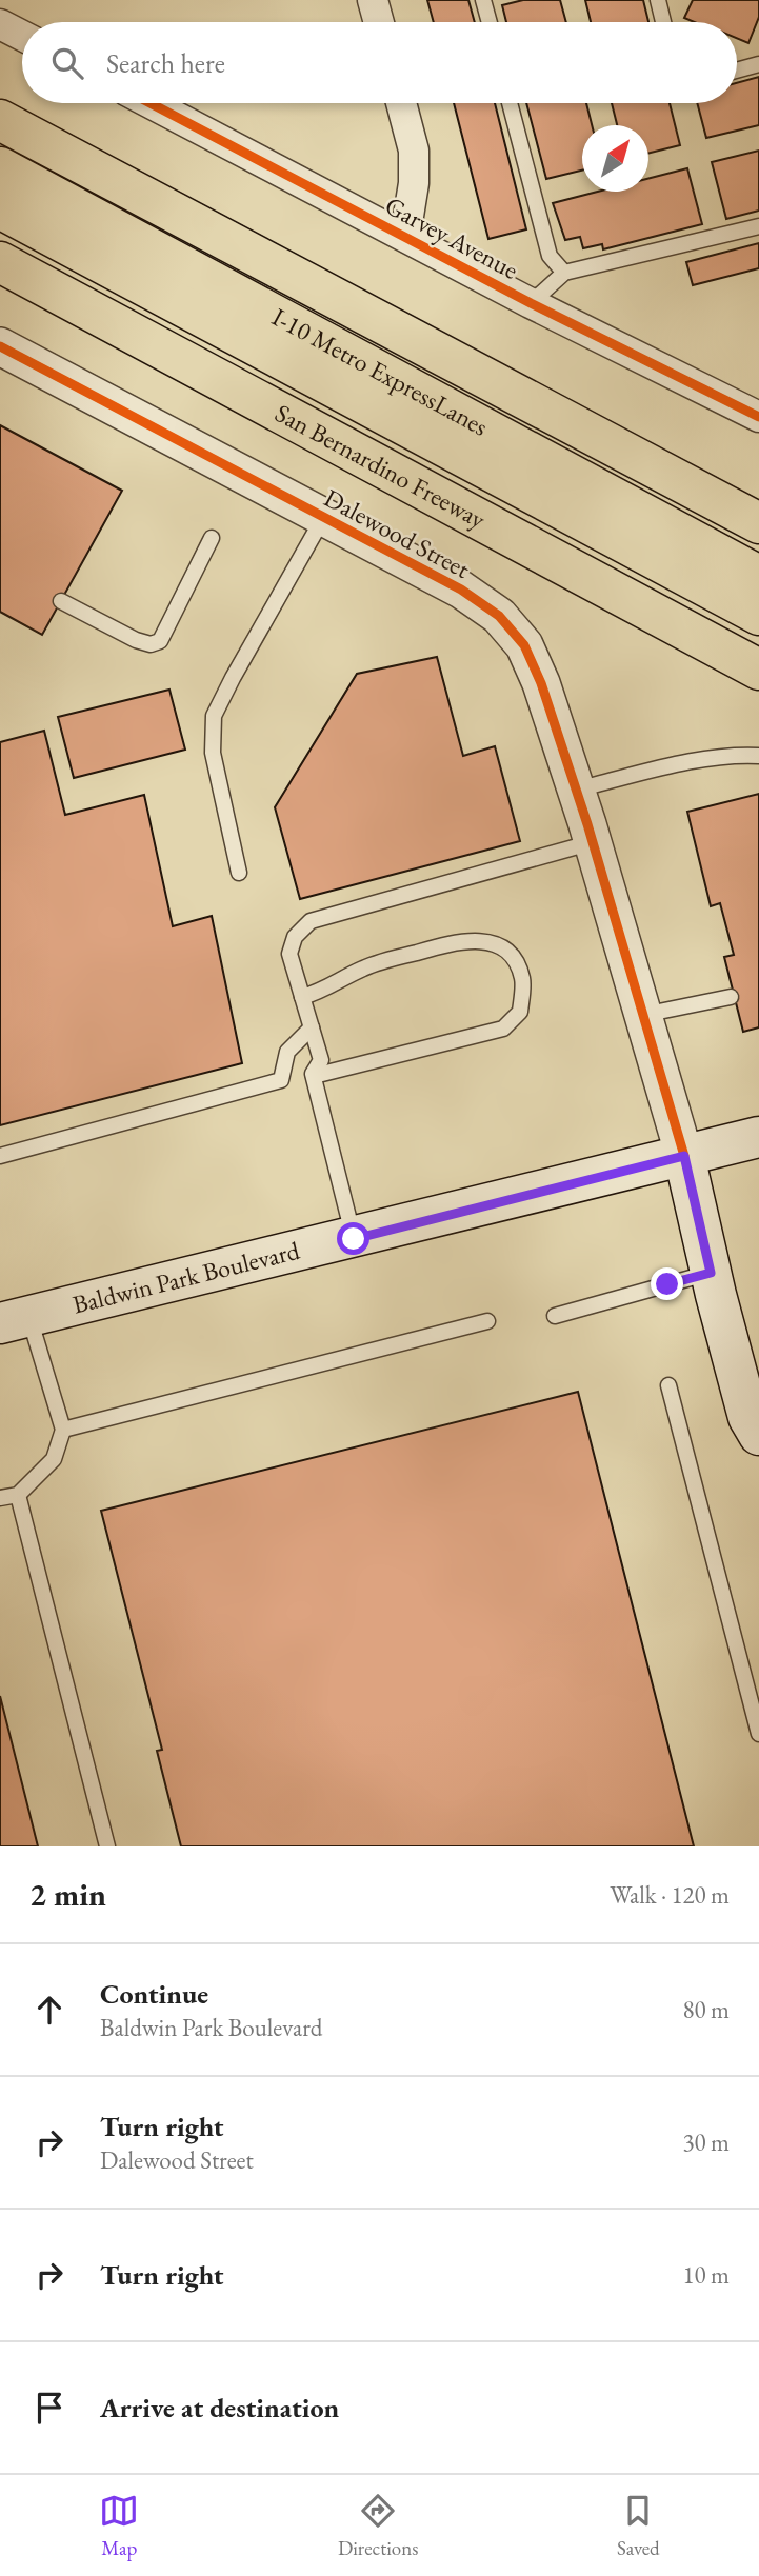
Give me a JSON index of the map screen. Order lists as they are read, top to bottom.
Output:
{
  "streets": {
    "highway": ["I-10 Metro ExpressLanes", "San Bernardino Freeway"],
    "main road": ["Dalewood Street", "Baldwin Park Boulevard"],
    "street": ["Garvey Avenue"]
  },
  "crossings": [
    ["Dalewood Street", "Baldwin Park Boulevard"]
  ],
  "north": "top right",
  "page": {
    "search": "Search here",
    "heading": ["2 min", "Walk · 120 m"],
    "list": [
      ["Continue", "Baldwin Park Boulevard", "80 m"],
      ["Turn right", "Dalewood Street", "30 m"],
      ["Turn right", "10 m"],
      "Arrive at destination"
    ],
    "nav": ["Map", "Directions", "Saved"]
  }
}
